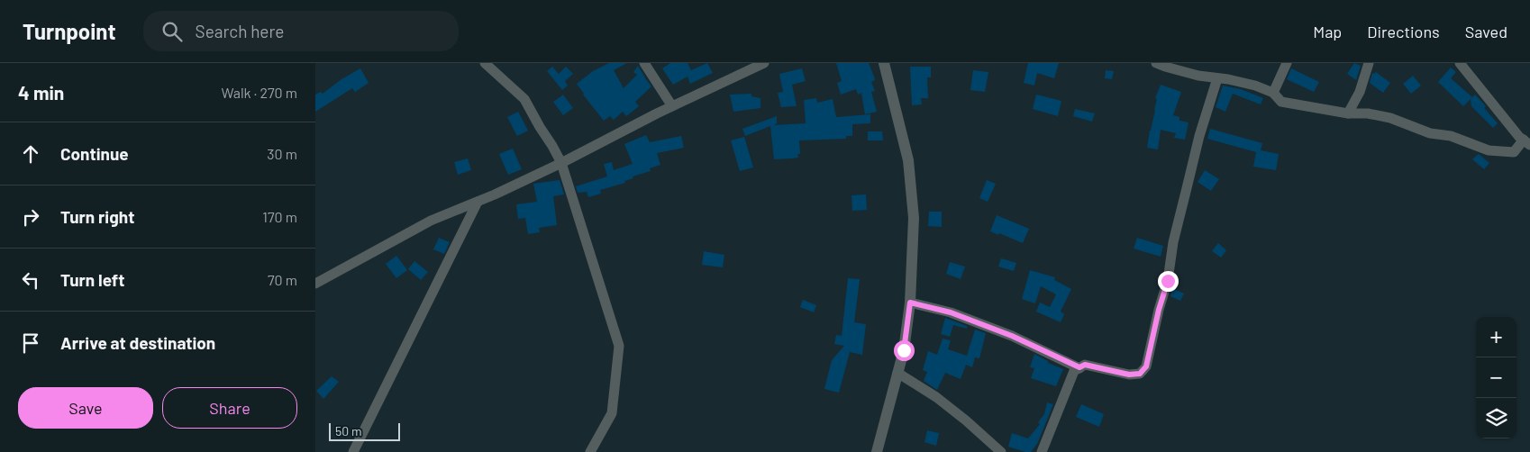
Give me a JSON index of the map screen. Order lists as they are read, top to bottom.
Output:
{
  "scale_bar": "50 m",
  "page": {
    "header": "Turnpoint",
    "search": "Search here",
    "nav": ["Map", "Directions", "Saved"],
    "heading": ["4 min", "Walk · 270 m"],
    "list": [
      ["Continue", "30 m"],
      ["Turn right", "170 m"],
      ["Turn left", "70 m"],
      "Arrive at destination"
    ],
    "map_buttons": ["+", "−"],
    "buttons": ["Save", "Share"],
    "scale": "50 m"
  }
}
